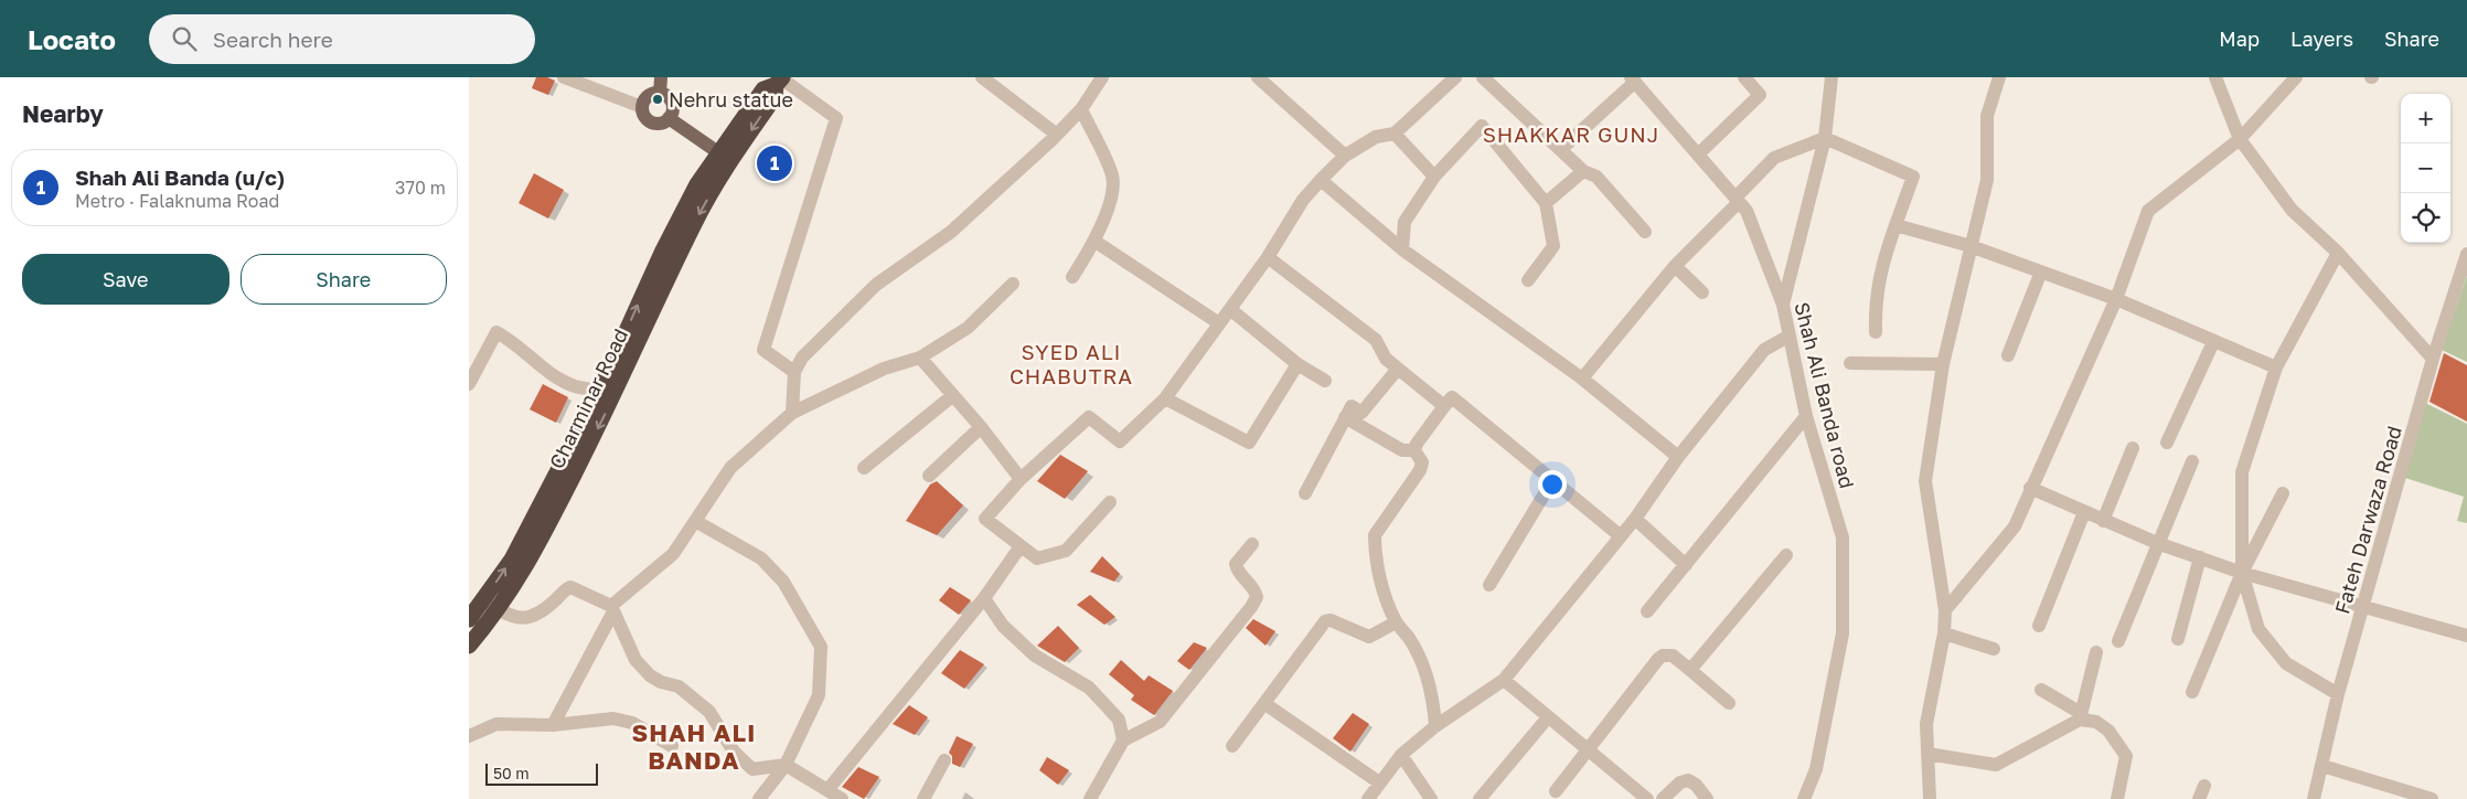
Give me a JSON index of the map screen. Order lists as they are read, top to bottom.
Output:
{
  "streets": {
    "highway": ["Charminar Road"],
    "street": ["Shah Ali Banda road", "Fateh Darwaza Road"]
  },
  "districts": ["SHAKKAR GUNJ", "SYED ALI CHABUTRA", "SHAH ALI BANDA"],
  "places": ["Nehru statue"],
  "scale_bar": "50 m",
  "page": {
    "header": "Locato",
    "search": "Search here",
    "nav": ["Map", "Layers", "Share"],
    "heading": "Nearby",
    "map_buttons": ["+", "−"],
    "pins": "1",
    "list": [
      {
        "mark": "1",
        "name": "Shah Ali Banda (u/c)",
        "note": "Metro · Falaknuma Road",
        "value": "370 m"
      }
    ],
    "buttons": ["Save", "Share"],
    "scale": "50 m"
  }
}
